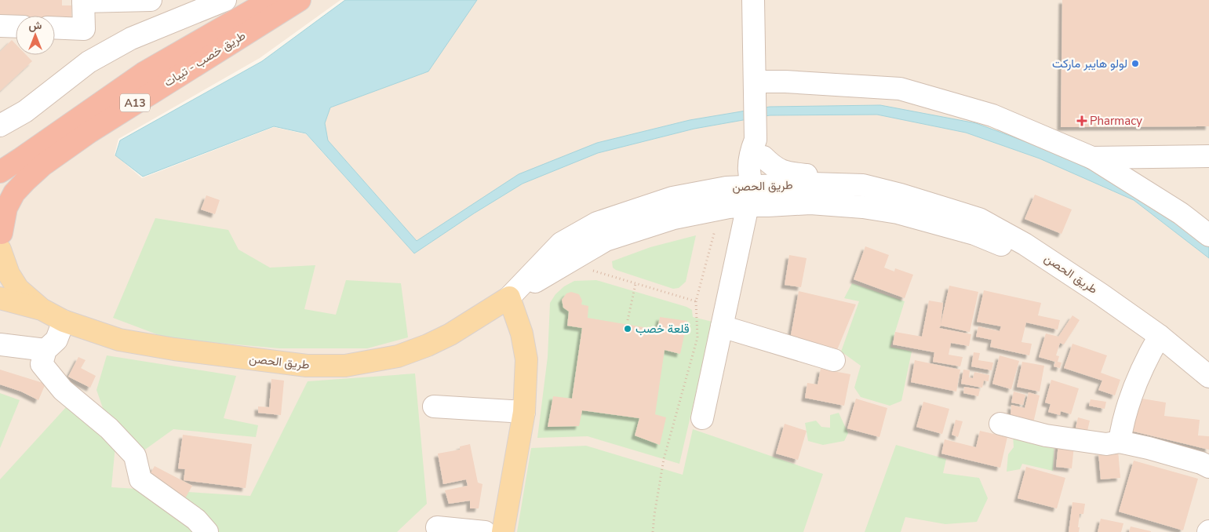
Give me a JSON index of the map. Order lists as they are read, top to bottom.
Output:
{
  "streets": {
    "highway": ["طريق خصب - تيبات", "A13"],
    "main road": ["طريق الحصن"]
  },
  "crossings": [
    ["طريق خصب - تيبات", "طريق الحصن"]
  ],
  "places": {
    "other": ["لولو هايبر ماركت", "قلعة خصب"],
    "health": ["Pharmacy"]
  },
  "north": "top"
}
